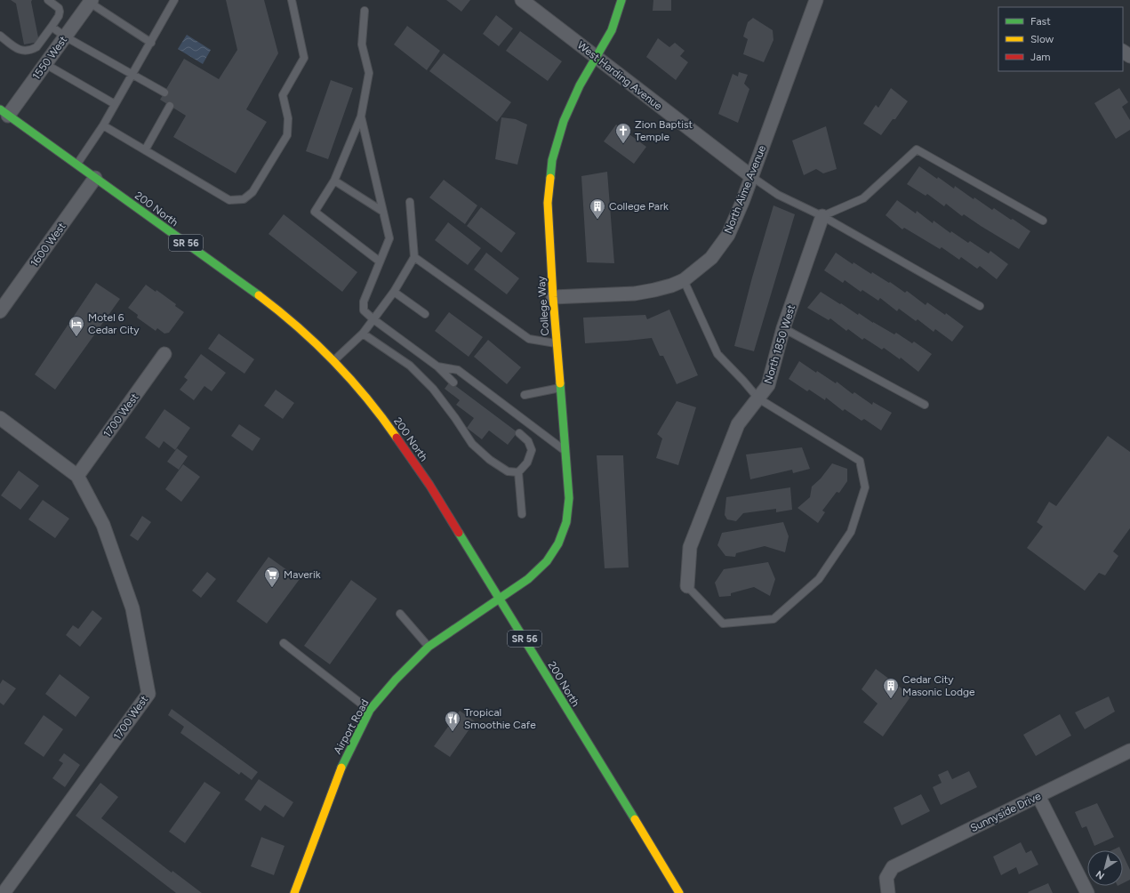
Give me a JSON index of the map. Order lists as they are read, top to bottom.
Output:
{
  "streets": {
    "main road": [
      "200 North",
      "SR 56",
      "College Way",
      "Airport Road"
    ],
    "street": [
      "1550 West",
      "West Harding Avenue",
      "North Aime Avenue",
      "1600 West",
      "North 1850 West",
      "1700 West",
      "Sunnyside Drive"
    ]
  },
  "crossings": [
    ["1550 West", "200 North"],
    ["West Harding Avenue", "North Aime Avenue"],
    ["West Harding Avenue", "College Way"],
    ["North Aime Avenue", "College Way"],
    ["200 North", "1600 West"],
    ["200 North", "College Way"],
    ["200 North", "Airport Road"],
    ["College Way", "Airport Road"]
  ],
  "places": {
    "church": ["Zion Baptist Temple"],
    "building": ["College Park", "Cedar City Masonic Lodge"],
    "hotel": ["Motel 6 Cedar City"],
    "supermarket": ["Maverik"],
    "restaurant": ["Tropical Smoothie Cafe"]
  },
  "legend": ["Fast", "Slow", "Jam"],
  "north": "bottom left"
}
